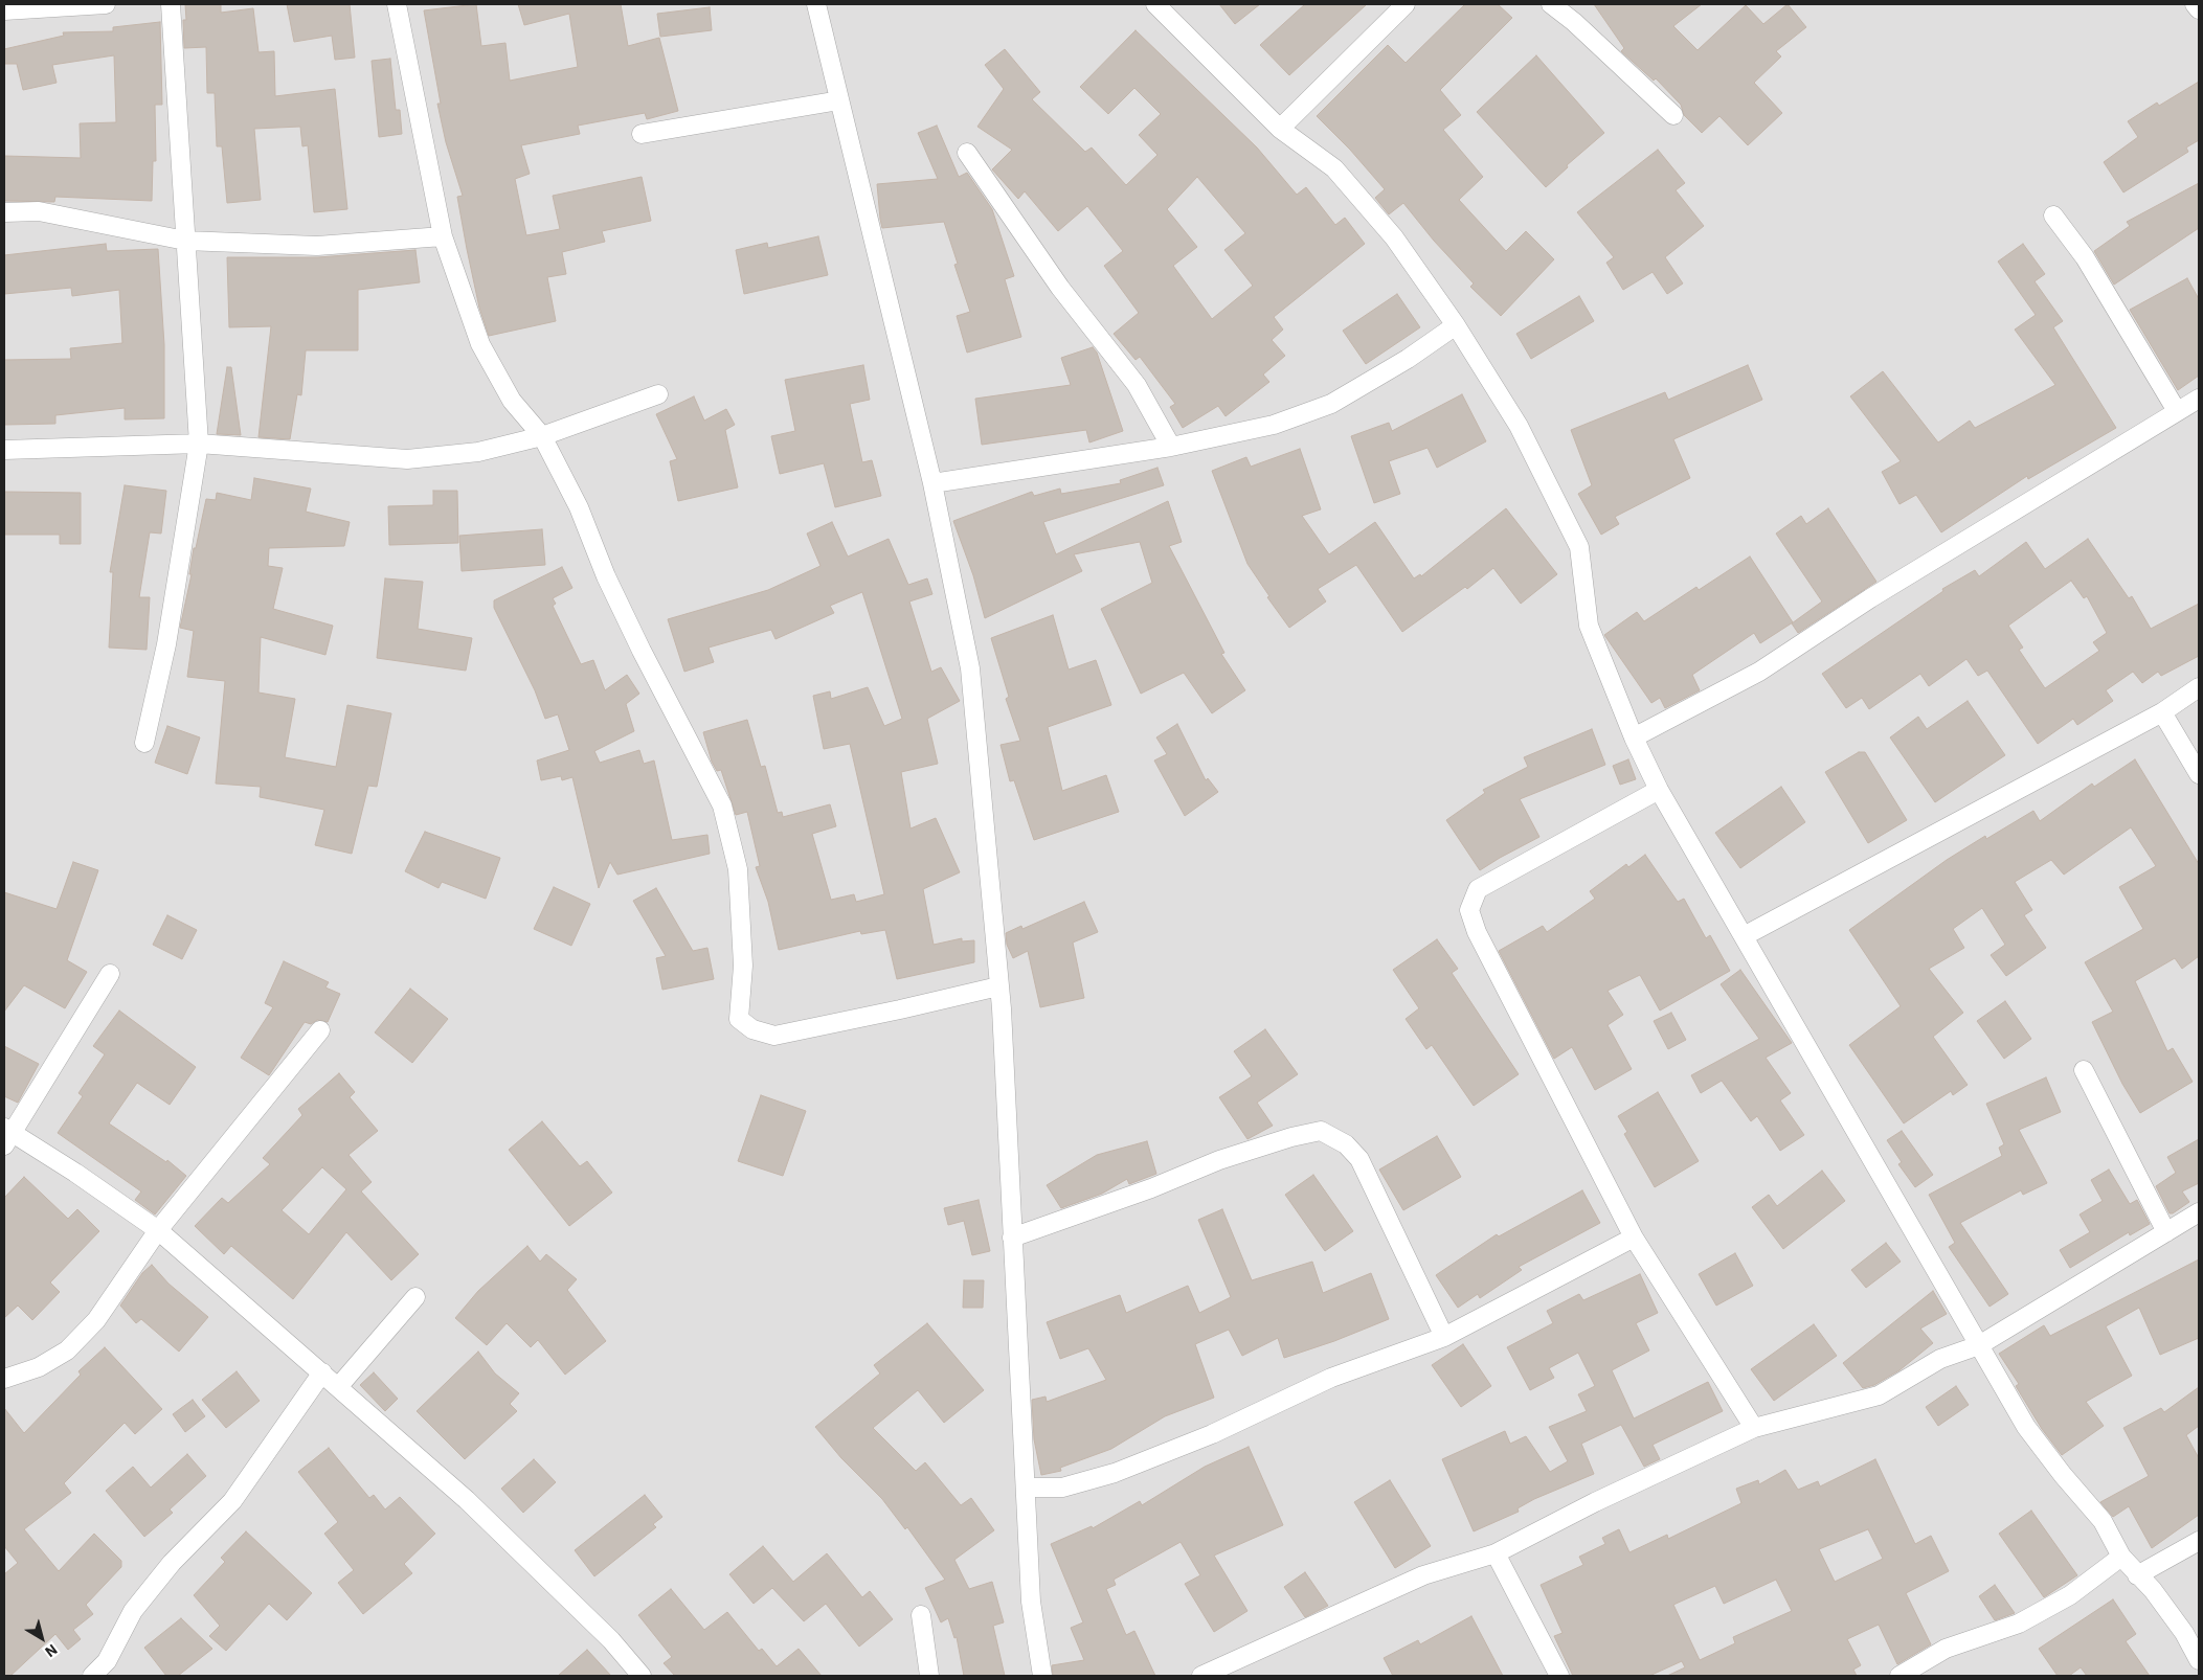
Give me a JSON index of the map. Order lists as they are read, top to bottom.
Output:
{
  "north": "bottom right"
}
